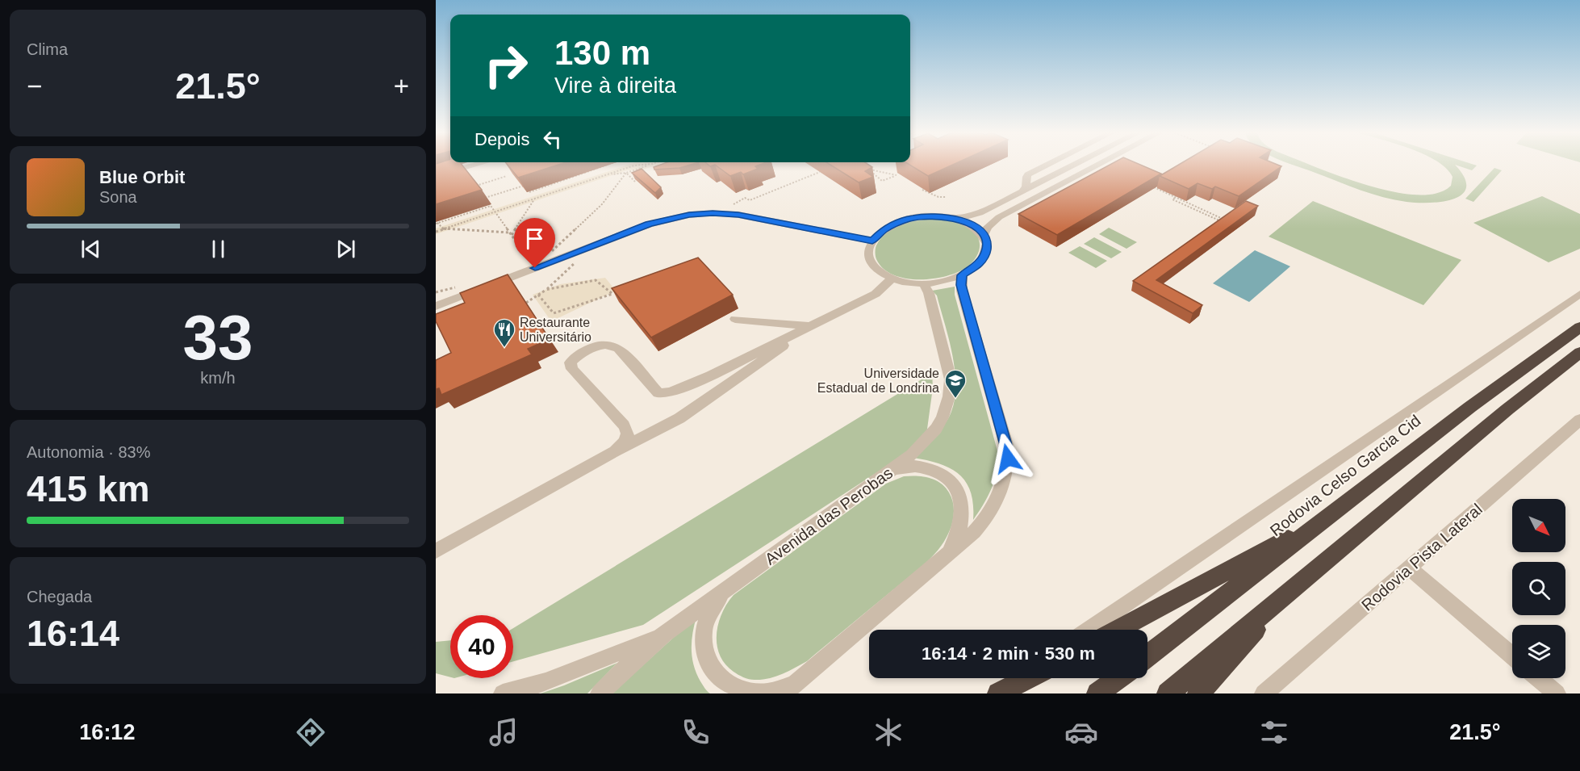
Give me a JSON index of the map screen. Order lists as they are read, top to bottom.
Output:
{
  "streets": {
    "highway": ["Rodovia Celso Garcia Cid"],
    "street": ["Avenida das Perobas", "Rodovia Pista Lateral"]
  },
  "places": {
    "restaurant": ["Restaurante Universitário"],
    "school or university": ["Universidade Estadual de Londrina"]
  },
  "north": "bottom right",
  "page": {
    "tile": [
      "Clima",
      ["33", "km/h"],
      ["Autonomia · 83%", "415 km"],
      ["Chegada", "16:14"]
    ],
    "turn": ["130 m", "Vire à direita"],
    "heat": ["−", "21.5°", "+"],
    "then": "Depois",
    "song": ["Blue Orbit", "Sona"],
    "limit": "40",
    "trip": "16:14 · 2 min · 530 m",
    "tabs": ["16:12", "21.5°"]
  }
}
